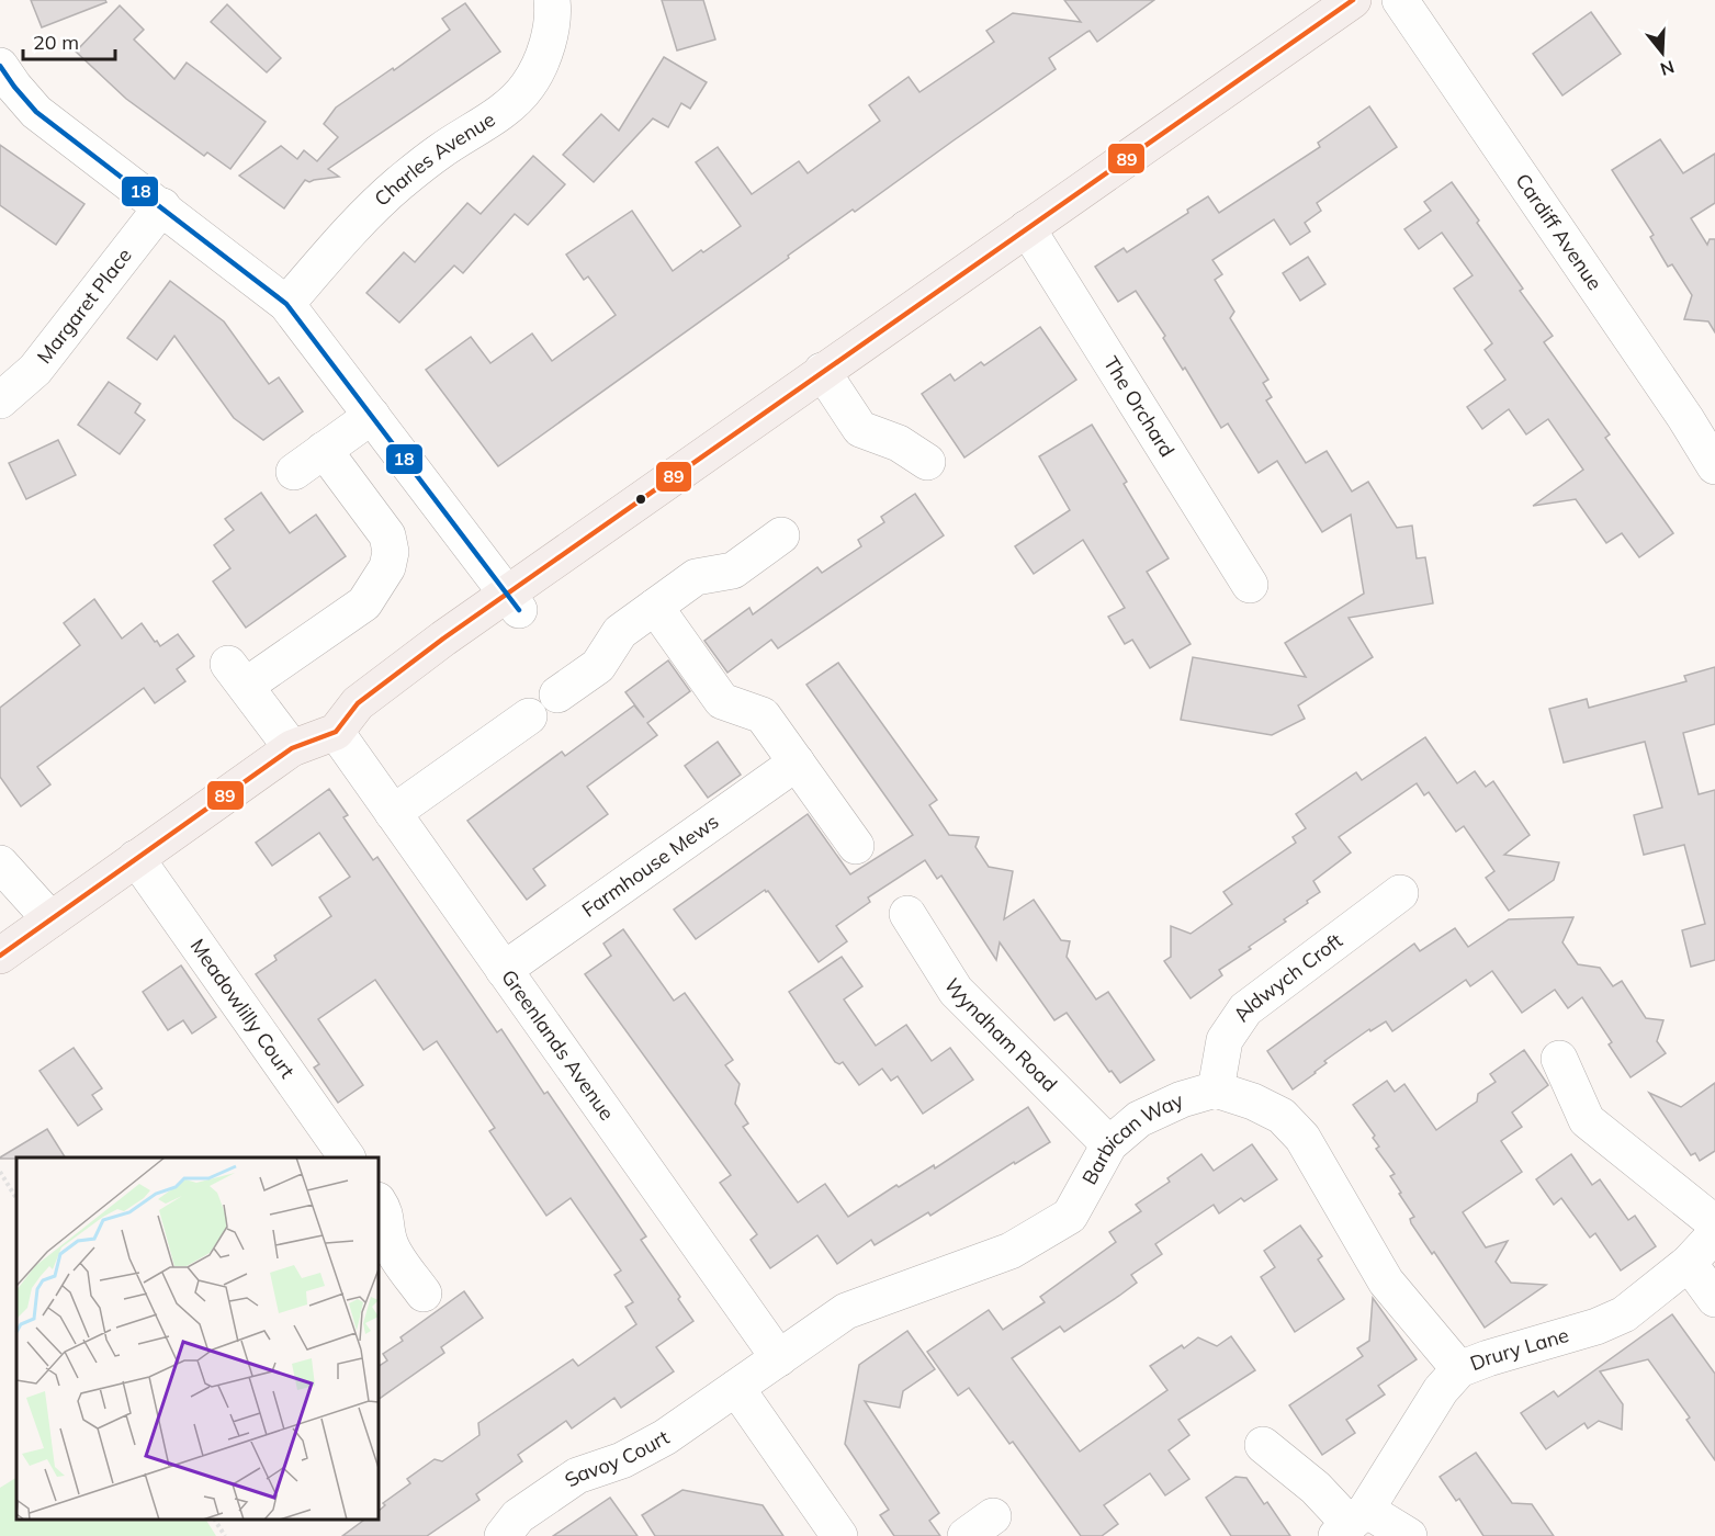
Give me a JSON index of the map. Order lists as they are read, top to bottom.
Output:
{
  "streets": {
    "street": [
      "Charles Avenue",
      "Cardiff Avenue",
      "Margaret Place",
      "The Orchard",
      "Farmhouse Mews",
      "Aldwych Croft",
      "Meadowlilly Court",
      "Wyndham Road",
      "Greenlands Avenue",
      "Barbican Way",
      "Drury Lane",
      "Savoy Court"
    ]
  },
  "crossings": [
    ["Farmhouse Mews", "Greenlands Avenue"],
    ["Aldwych Croft", "Barbican Way"],
    ["Wyndham Road", "Barbican Way"],
    ["Greenlands Avenue", "Barbican Way"],
    ["Barbican Way", "Drury Lane"],
    ["Barbican Way", "Savoy Court"]
  ],
  "lines": ["transit line 89", "transit line 18"],
  "scale_bar": "20 m",
  "north": "bottom"
}
